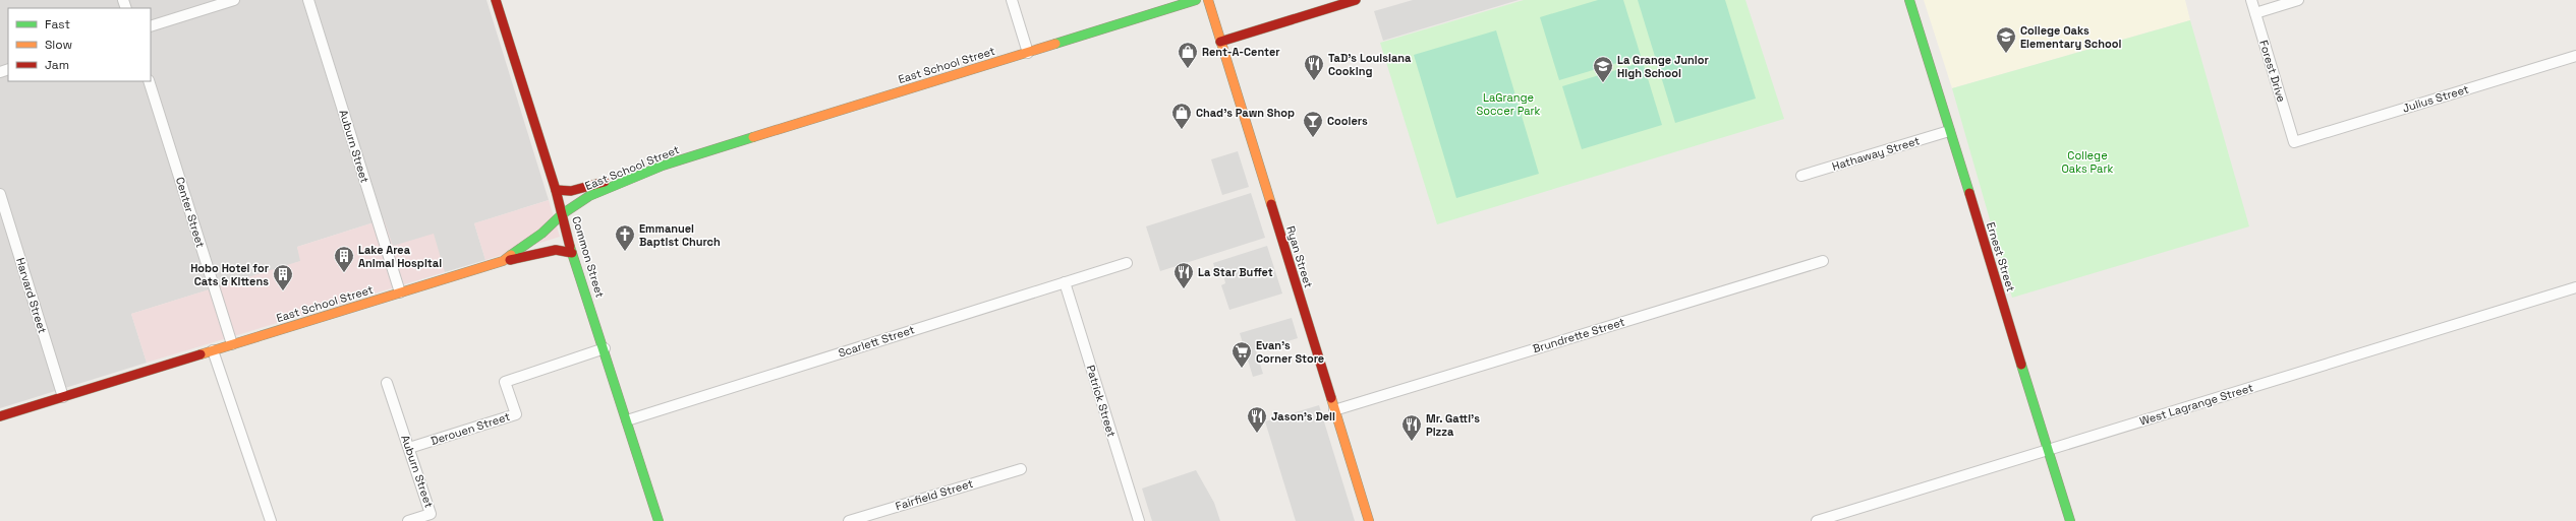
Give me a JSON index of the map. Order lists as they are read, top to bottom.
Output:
{
  "streets": {
    "street": [
      "East School Street",
      "Forest Drive",
      "Julius Street",
      "Auburn Street",
      "Hathaway Street",
      "Center Street",
      "Common Street",
      "Ryan Street",
      "Ernest Street",
      "Harvard Street",
      "Brundrette Street",
      "Scarlett Street",
      "Patrick Street",
      "West Lagrange Street",
      "Derouen Street",
      "Fairfield Street"
    ]
  },
  "crossings": [
    ["East School Street", "Auburn Street"],
    ["East School Street", "Center Street"],
    ["East School Street", "Common Street"],
    ["East School Street", "Harvard Street"],
    ["Forest Drive", "Julius Street"],
    ["Auburn Street", "Derouen Street"],
    ["Hathaway Street", "Ernest Street"],
    ["Common Street", "Scarlett Street"],
    ["Common Street", "Derouen Street"],
    ["Ryan Street", "Brundrette Street"],
    ["Ernest Street", "West Lagrange Street"],
    ["Scarlett Street", "Patrick Street"]
  ],
  "parks": ["LaGrange Soccer Park", "College Oaks Park"],
  "places": {
    "school or university": ["College Oaks Elementary School", "La Grange Junior High School"],
    "shop": ["Rent-A-Center", "Chad's Pawn Shop"],
    "restaurant": [
      "TaD's Louisiana Cooking",
      "La Star Buffet",
      "Jason's Deli",
      "Mr. Gatti's Pizza"
    ],
    "bar": ["Coolers"],
    "church": ["Emmanuel Baptist Church"],
    "building": ["Lake Area Animal Hospital", "Hobo Hotel for Cats & Kittens"],
    "supermarket": ["Evan's Corner Store"]
  },
  "legend": ["Fast", "Slow", "Jam"]
}
